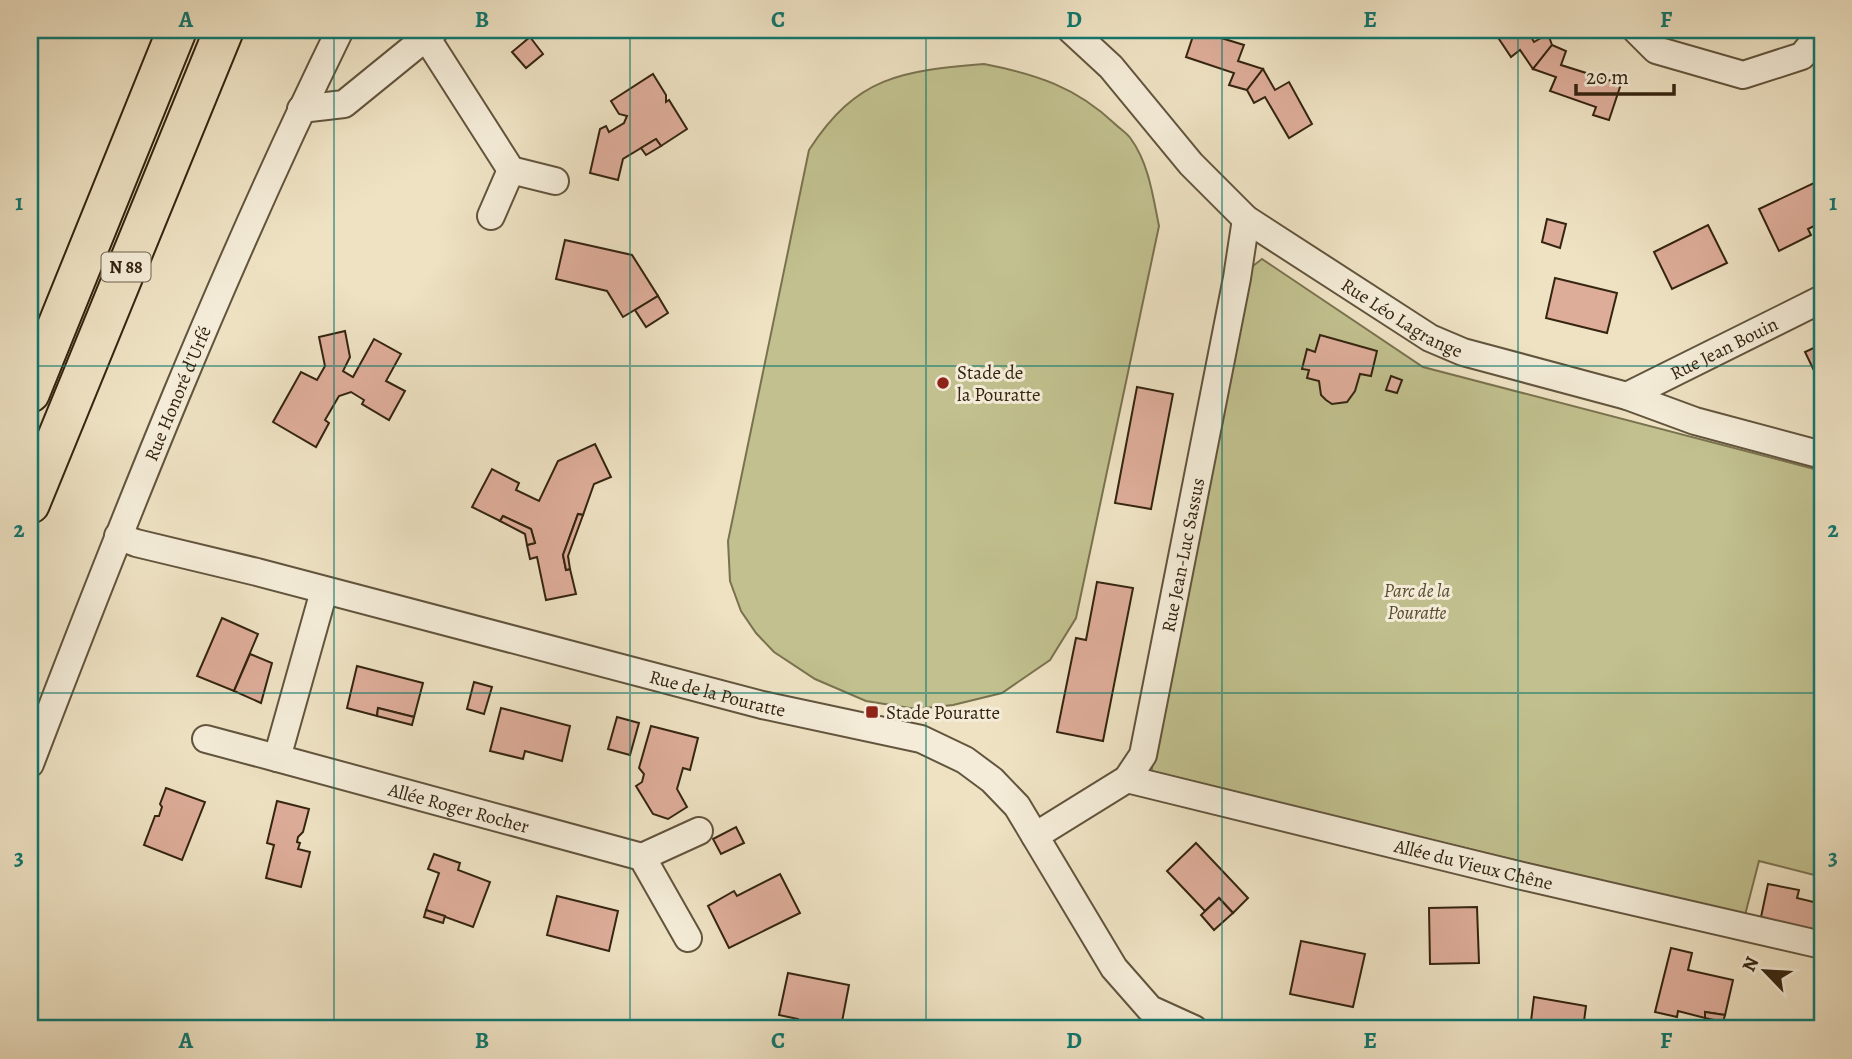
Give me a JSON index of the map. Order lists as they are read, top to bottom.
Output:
{
  "streets": {
    "highway": ["N 88"],
    "street": [
      "Rue Léo Lagrange",
      "Rue Jean Bouin",
      "Rue Honoré d'Urfé",
      "Rue Jean-Luc Sassus",
      "Rue de la Pouratte",
      "Allée Roger Rocher",
      "Allée du Vieux Chêne"
    ]
  },
  "crossings": [
    ["Rue Léo Lagrange", "Rue Jean Bouin"],
    ["Rue Léo Lagrange", "Rue Jean-Luc Sassus"],
    ["Rue Honoré d'Urfé", "Rue de la Pouratte"],
    ["Rue Jean-Luc Sassus", "Rue de la Pouratte"],
    ["Rue Jean-Luc Sassus", "Allée du Vieux Chêne"]
  ],
  "parks": ["Parc de la Pouratte"],
  "places": {
    "other": ["Stade de la Pouratte"],
    "transit": ["Stade Pouratte"]
  },
  "scale_bar": "20 m",
  "north": "top left",
  "grid": {
    "columns": [
      "A",
      "B",
      "C",
      "D",
      "E",
      "F"
    ],
    "rows": ["1", "2", "3"]
  }
}
